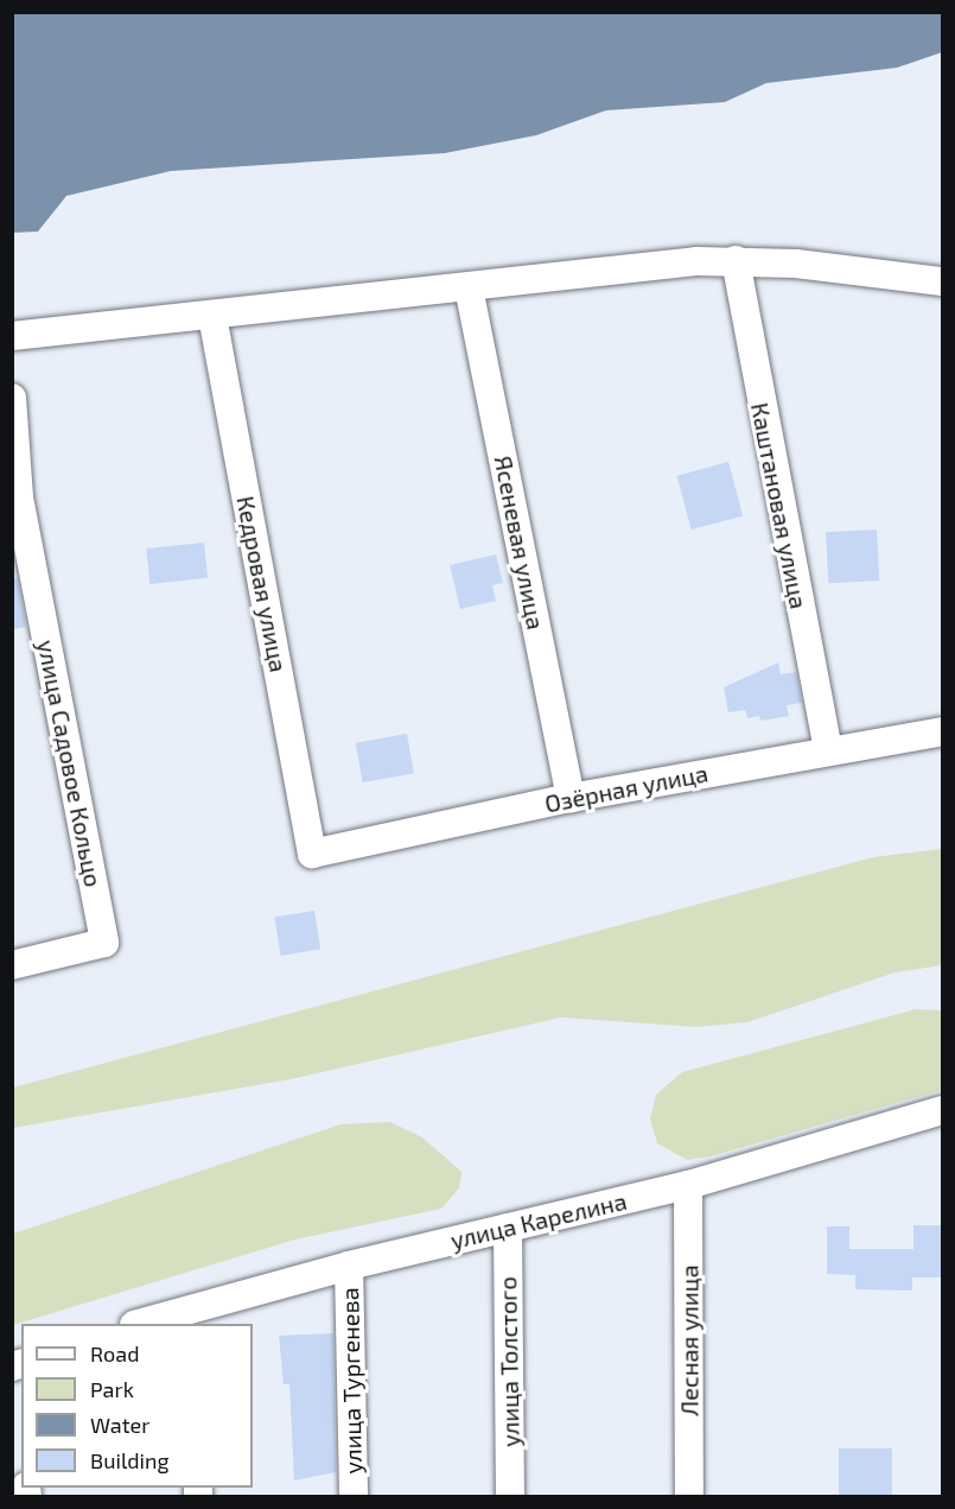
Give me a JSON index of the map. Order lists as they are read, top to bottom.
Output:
{
  "streets": {
    "street": [
      "Каштановая улица",
      "Ясеневая улица",
      "Кедровая улица",
      "улица Садовое Кольцо",
      "Озёрная улица",
      "улица Карелина",
      "Лесная улица",
      "улица Толстого",
      "улица Тургенева"
    ]
  },
  "crossings": [
    ["Каштановая улица", "Озёрная улица"],
    ["Ясеневая улица", "Озёрная улица"],
    ["Кедровая улица", "Озёрная улица"],
    ["улица Карелина", "Лесная улица"],
    ["улица Карелина", "улица Толстого"],
    ["улица Карелина", "улица Тургенева"]
  ],
  "legend": [
    "Road",
    "Park",
    "Water",
    "Building"
  ]
}
